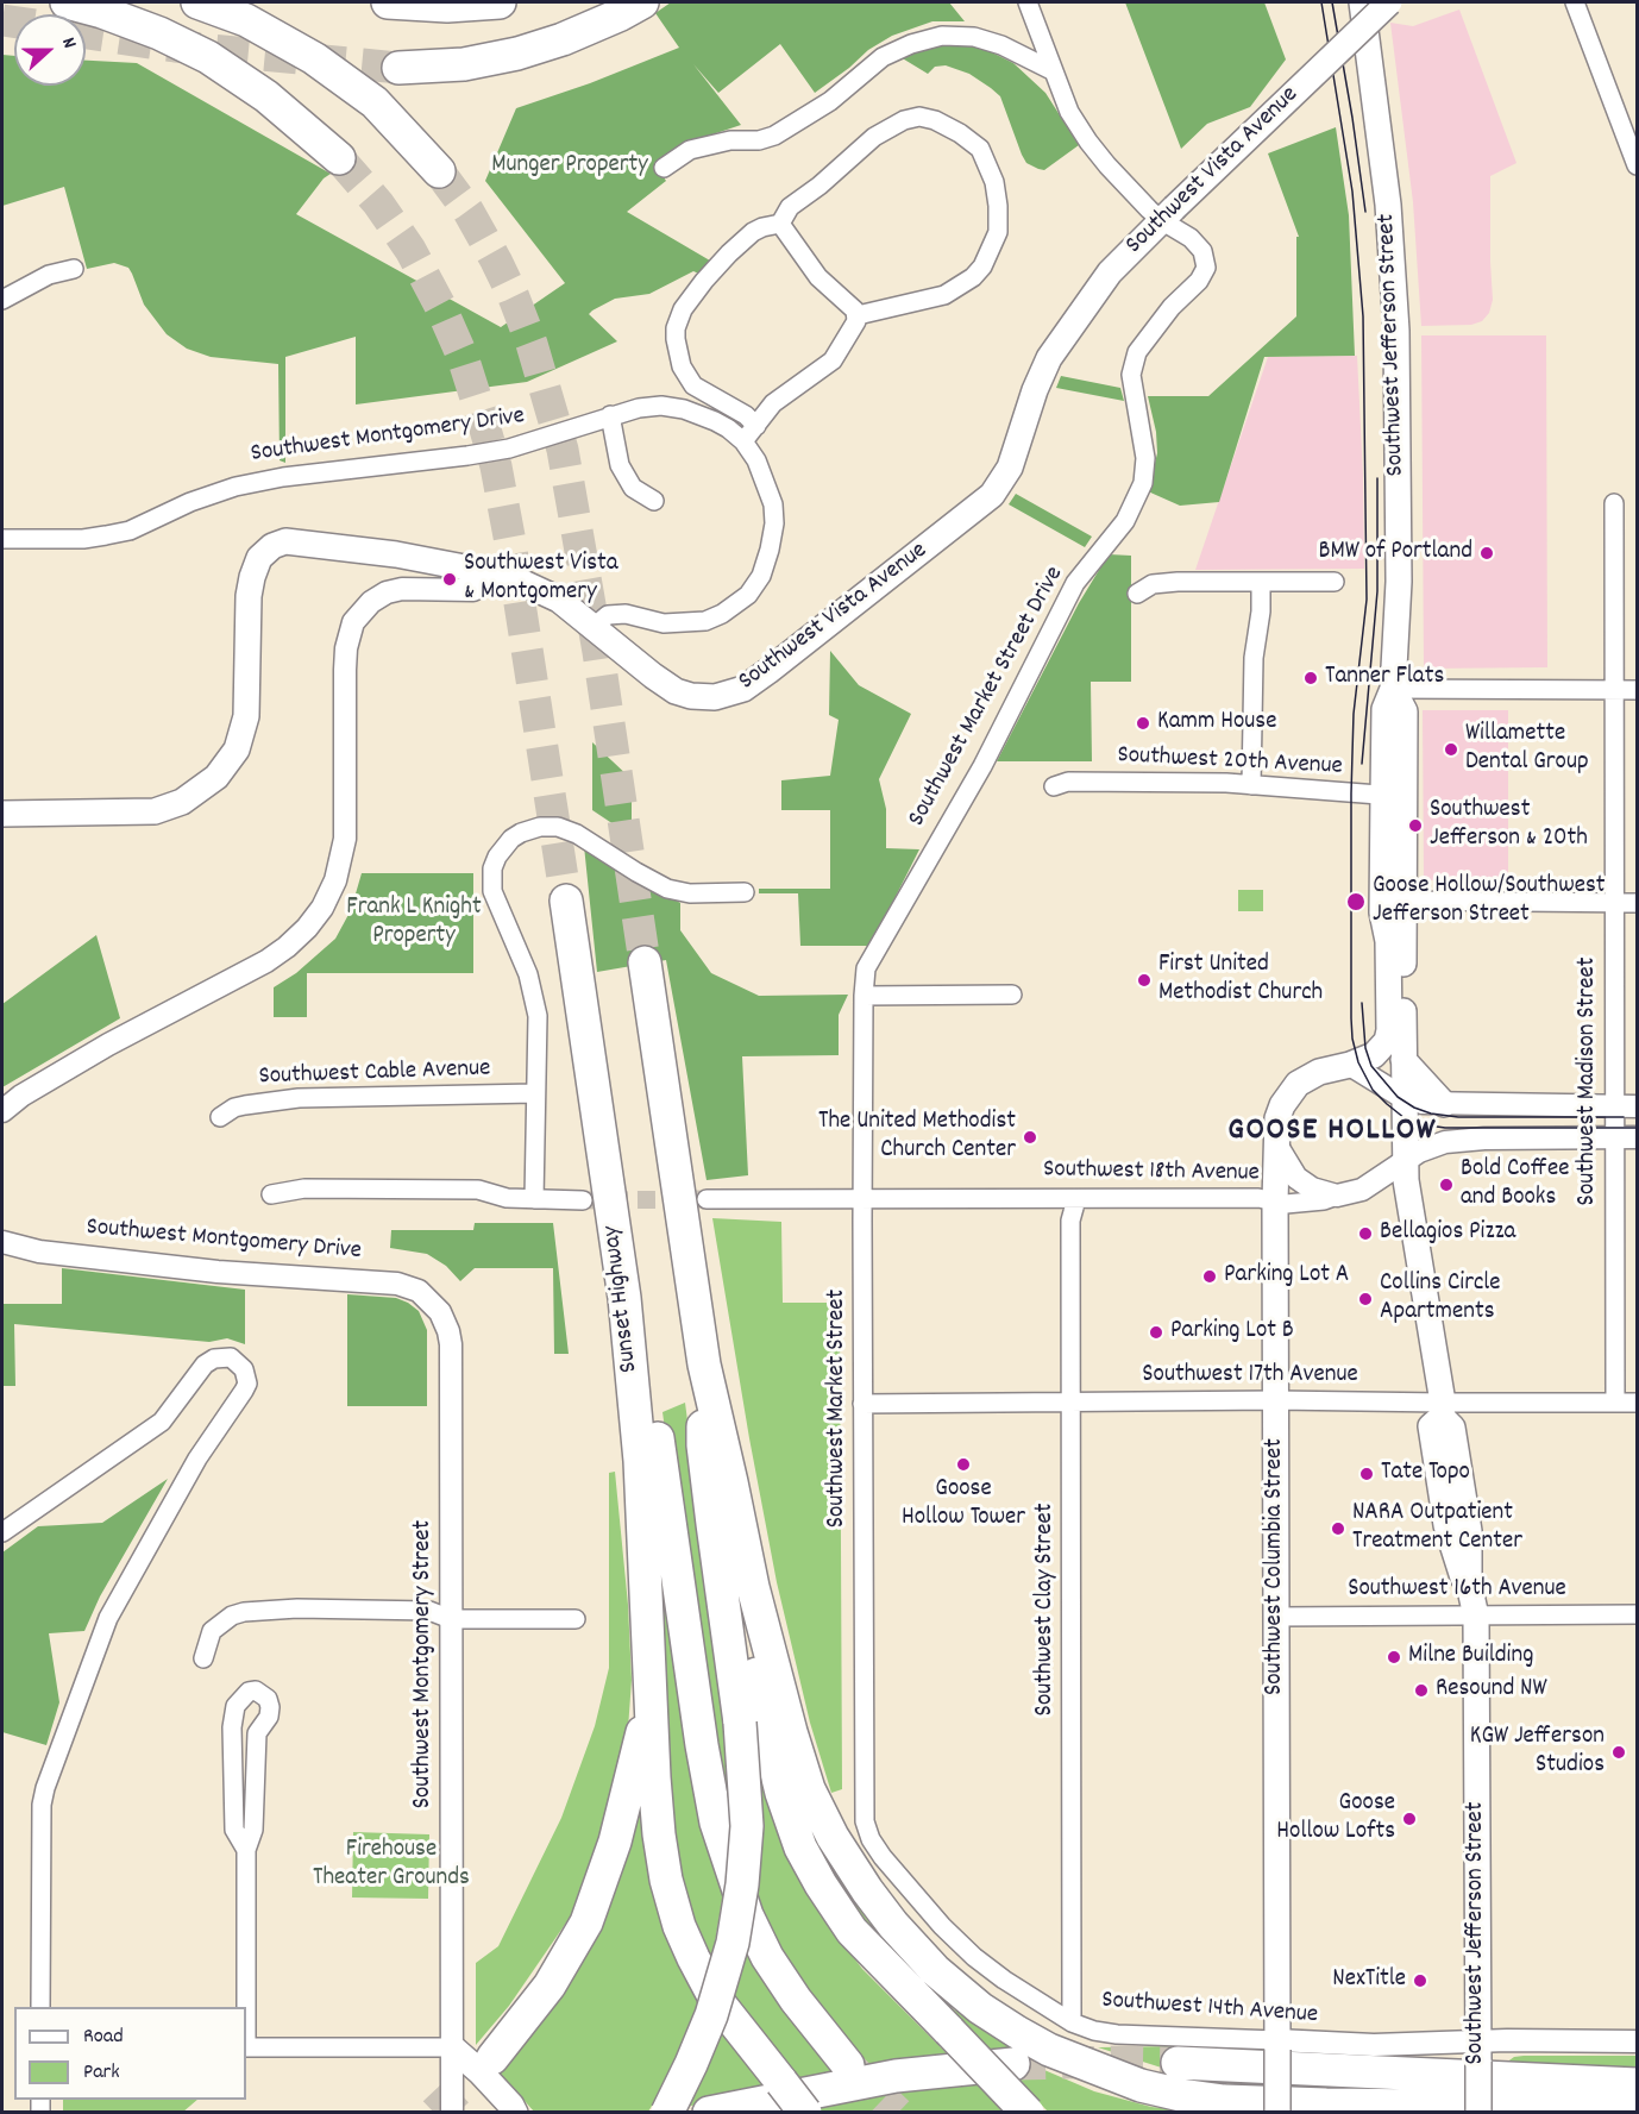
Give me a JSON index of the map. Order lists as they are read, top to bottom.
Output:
{
  "streets": {
    "highway": ["Sunset Highway"],
    "main road": ["Southwest Vista Avenue", "Southwest Jefferson Street", "Southwest Columbia Street"],
    "street": [
      "Southwest Montgomery Drive",
      "Southwest Market Street Drive",
      "Southwest 20th Avenue",
      "Southwest Cable Avenue",
      "Southwest Madison Street",
      "Southwest 18th Avenue",
      "Southwest 17th Avenue",
      "Southwest Market Street",
      "Southwest 16th Avenue",
      "Southwest Clay Street",
      "Southwest Montgomery Street",
      "Southwest 14th Avenue"
    ]
  },
  "crossings": [
    ["Southwest Vista Avenue", "Southwest Montgomery Drive"],
    ["Southwest Vista Avenue", "Southwest Market Street Drive"],
    ["Southwest Jefferson Street", "Southwest 20th Avenue"],
    ["Southwest Jefferson Street", "Southwest 18th Avenue"],
    ["Southwest Jefferson Street", "Southwest 17th Avenue"],
    ["Southwest Jefferson Street", "Southwest Columbia Street"],
    ["Southwest Jefferson Street", "Southwest 16th Avenue"],
    ["Southwest Jefferson Street", "Southwest 14th Avenue"],
    ["Southwest Montgomery Drive", "Southwest Montgomery Street"],
    ["Southwest Market Street Drive", "Southwest Market Street"],
    ["Southwest Madison Street", "Southwest 18th Avenue"],
    ["Southwest Madison Street", "Southwest 17th Avenue"],
    ["Southwest 18th Avenue", "Southwest Market Street"],
    ["Southwest 18th Avenue", "Southwest Columbia Street"],
    ["Southwest 18th Avenue", "Southwest Clay Street"],
    ["Southwest 17th Avenue", "Southwest Market Street"],
    ["Southwest 17th Avenue", "Southwest Columbia Street"],
    ["Southwest 17th Avenue", "Southwest Clay Street"],
    ["Southwest Market Street", "Southwest 14th Avenue"],
    ["Southwest Columbia Street", "Southwest 16th Avenue"],
    ["Southwest Columbia Street", "Southwest 14th Avenue"],
    ["Southwest Clay Street", "Southwest 14th Avenue"]
  ],
  "districts": ["GOOSE HOLLOW"],
  "parks": ["Munger Property", "Frank L Knight Property", "Firehouse Theater Grounds"],
  "places": [
    "BMW of Portland",
    "Southwest Vista & Montgomery",
    "Tanner Flats",
    "Kamm House",
    "Willamette Dental Group",
    "Southwest Jefferson & 20th",
    "Goose Hollow/Southwest Jefferson Street",
    "First United Methodist Church",
    "The United Methodist Church Center",
    "Bold Coffee and Books",
    "Bellagios Pizza",
    "Parking Lot A",
    "Collins Circle Apartments",
    "Parking Lot B",
    "Goose Hollow Tower",
    "Tate Topo",
    "NARA Outpatient Treatment Center",
    "Milne Building",
    "Resound NW",
    "KGW Jefferson Studios",
    "Goose Hollow Lofts",
    "NexTitle"
  ],
  "legend": ["Road", "Park"],
  "north": "right"
}
